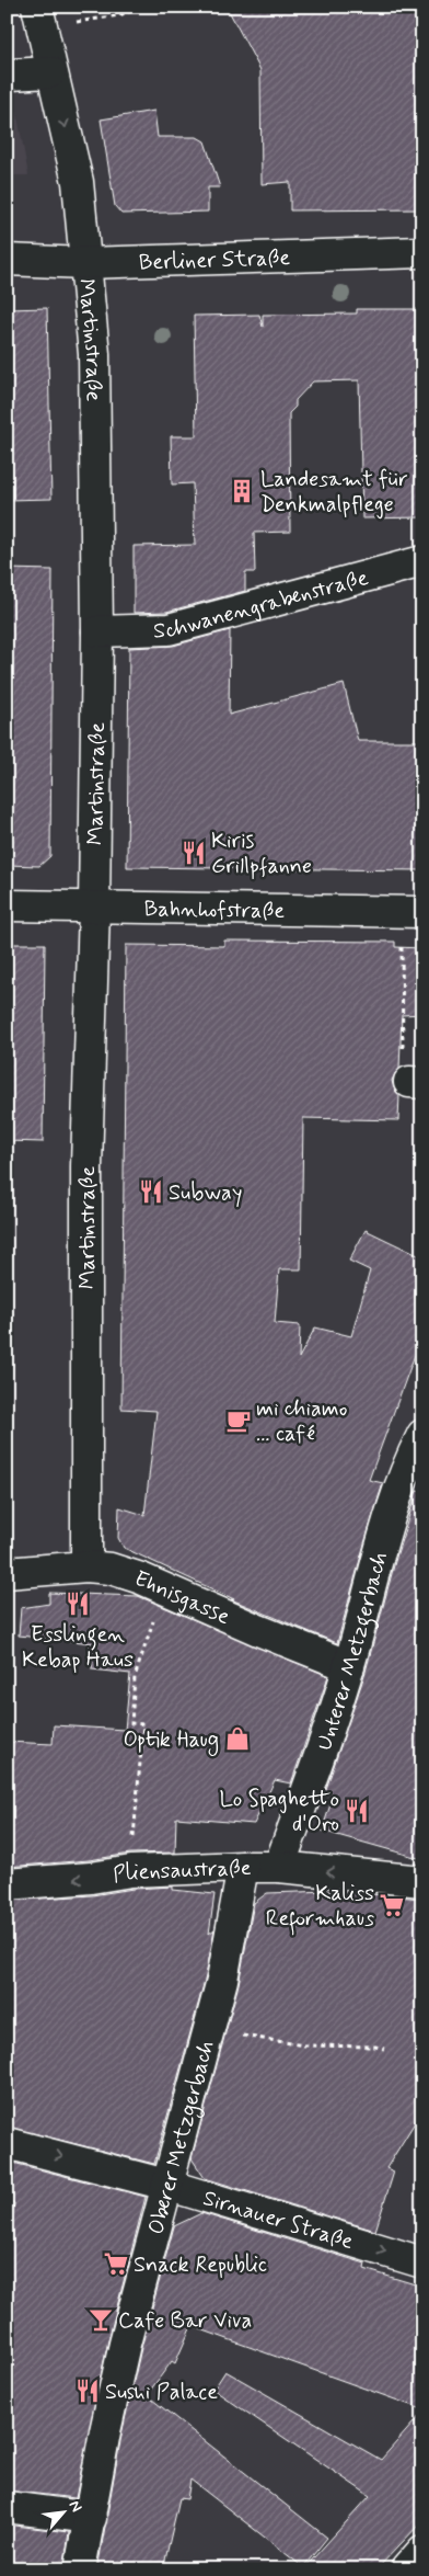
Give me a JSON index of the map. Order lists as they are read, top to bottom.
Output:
{
  "streets": {
    "street": [
      "Berliner Straße",
      "Martinstraße",
      "Schwanengrabenstraße",
      "Bahnhofstraße",
      "Ehnisgasse",
      "Unterer Metzgerbach",
      "Pliensaustraße",
      "Oberer Metzgerbach",
      "Sirnauer Straße"
    ]
  },
  "crossings": [
    ["Berliner Straße", "Martinstraße"],
    ["Martinstraße", "Schwanengrabenstraße"],
    ["Martinstraße", "Bahnhofstraße"],
    ["Martinstraße", "Ehnisgasse"],
    ["Ehnisgasse", "Unterer Metzgerbach"],
    ["Unterer Metzgerbach", "Pliensaustraße"],
    ["Pliensaustraße", "Oberer Metzgerbach"],
    ["Oberer Metzgerbach", "Sirnauer Straße"]
  ],
  "one_way": ["Pliensaustraße", "Sirnauer Straße"],
  "places": {
    "building": ["Landesamt für Denkmalpflege"],
    "restaurant": [
      "Kiris Grillpfanne",
      "Subway",
      "Esslingen Kebap Haus",
      "Lo Spaghetto d'Oro",
      "Sushi Palace"
    ],
    "cafe": ["mi chiamo ... café"],
    "shop": ["Optik Haug"],
    "supermarket": ["Kaliss Reformhaus", "Snack Republic"],
    "bar": ["Cafe Bar Viva"]
  },
  "north": "top right"
}
